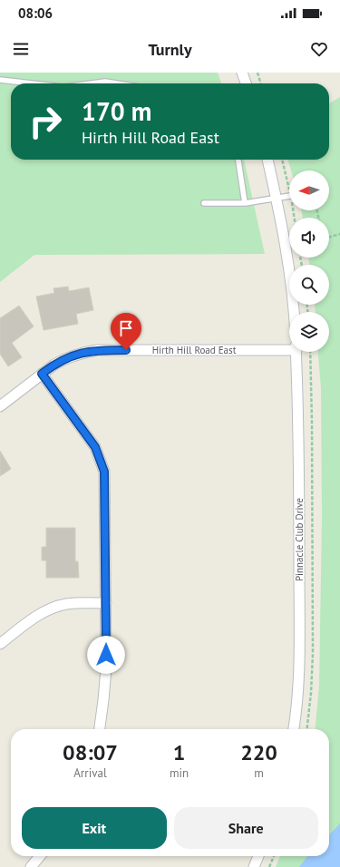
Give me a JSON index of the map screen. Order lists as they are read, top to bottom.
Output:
{
  "streets": {
    "street": ["Hirth Hill Road East", "Pinnacle Club Drive"]
  },
  "north": "left",
  "page": {
    "status": "08:06",
    "header": "Turnly",
    "turn": ["170 m", "Hirth Hill Road East"],
    "eta": [
      "08:07",
      "Arrival",
      "1",
      "min",
      "220",
      "m"
    ],
    "buttons": ["Exit", "Share"]
  }
}
